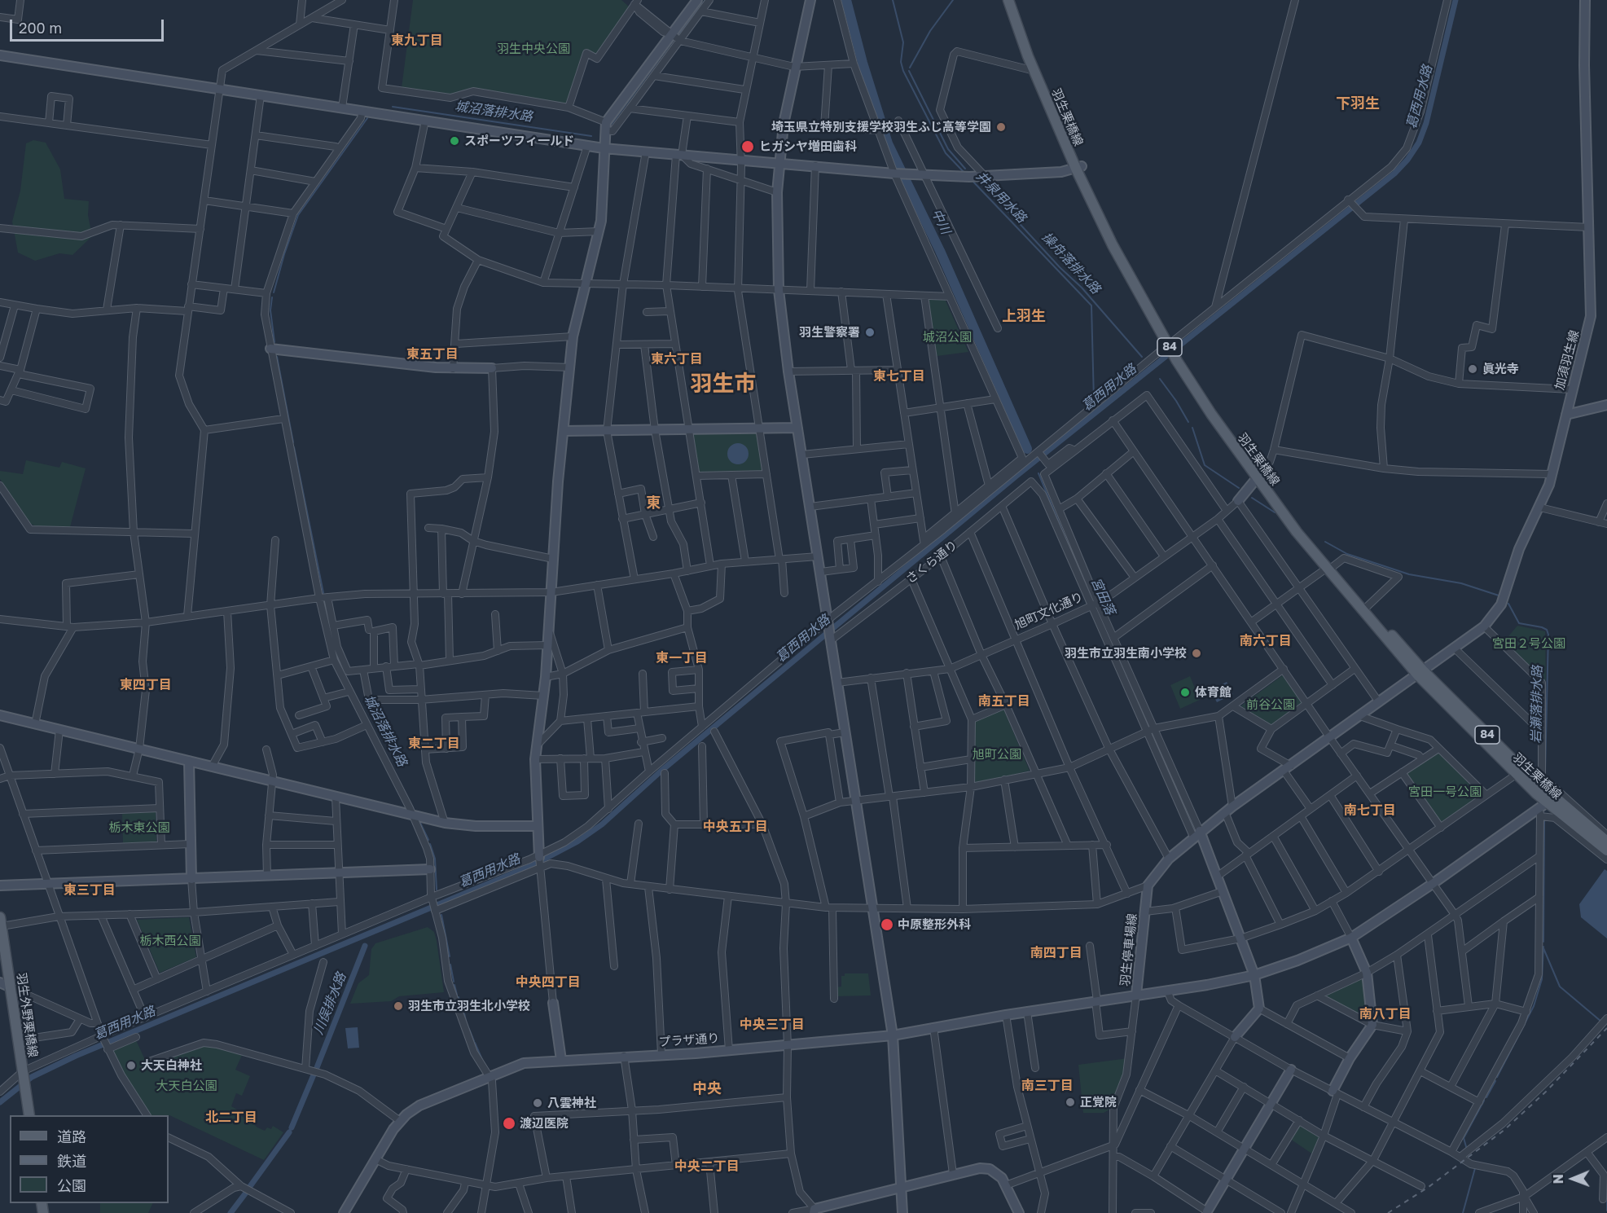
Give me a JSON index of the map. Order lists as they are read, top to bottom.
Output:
{
  "streets": {
    "main road": ["羽生栗橋線", "84", "羽生外野栗橋線"],
    "street": [
      "加須羽生線",
      "さくら通り",
      "旭町文化通り",
      "羽生停車場線",
      "プラザ通り"
    ]
  },
  "crossings": [
    ["羽生栗橋線", "加須羽生線"],
    ["羽生栗橋線", "旭町文化通り"],
    ["さくら通り", "旭町文化通り"],
    ["羽生停車場線", "プラザ通り"]
  ],
  "districts": [
    "東九丁目",
    "下羽生",
    "上羽生",
    "東五丁目",
    "東六丁目",
    "東七丁目",
    "羽生市",
    "東",
    "南六丁目",
    "東一丁目",
    "東四丁目",
    "南五丁目",
    "東二丁目",
    "南七丁目",
    "中央五丁目",
    "東三丁目",
    "南四丁目",
    "中央四丁目",
    "南八丁目",
    "中央三丁目",
    "南三丁目",
    "中央",
    "北二丁目",
    "中央二丁目"
  ],
  "water": [
    "葛西用水路",
    "城沼落排水路",
    "井泉用水路",
    "中川",
    "操舟落排水路",
    "宮田落",
    "岩瀬落排水路",
    "川俣排水路"
  ],
  "parks": [
    "羽生中央公園",
    "城沼公園",
    "宮田２号公園",
    "前谷公園",
    "旭町公園",
    "宮田一号公園",
    "栃木東公園",
    "栃木西公園",
    "大天白公園"
  ],
  "places": [
    "埼玉県立特別支援学校羽生ふじ高等学園",
    "スポーツフィ一ルド",
    "ヒガシヤ増田歯科",
    "羽生警察署",
    "眞光寺",
    "羽生市立羽生南小学校",
    "体育館",
    "中原整形外科",
    "羽生市立羽生北小学校",
    "大天白神社",
    "正覚院",
    "八雲神社",
    "渡辺医院"
  ],
  "legend": ["道路", "鉄道", "公園"],
  "scale_bar": "200 m",
  "north": "left"
}
